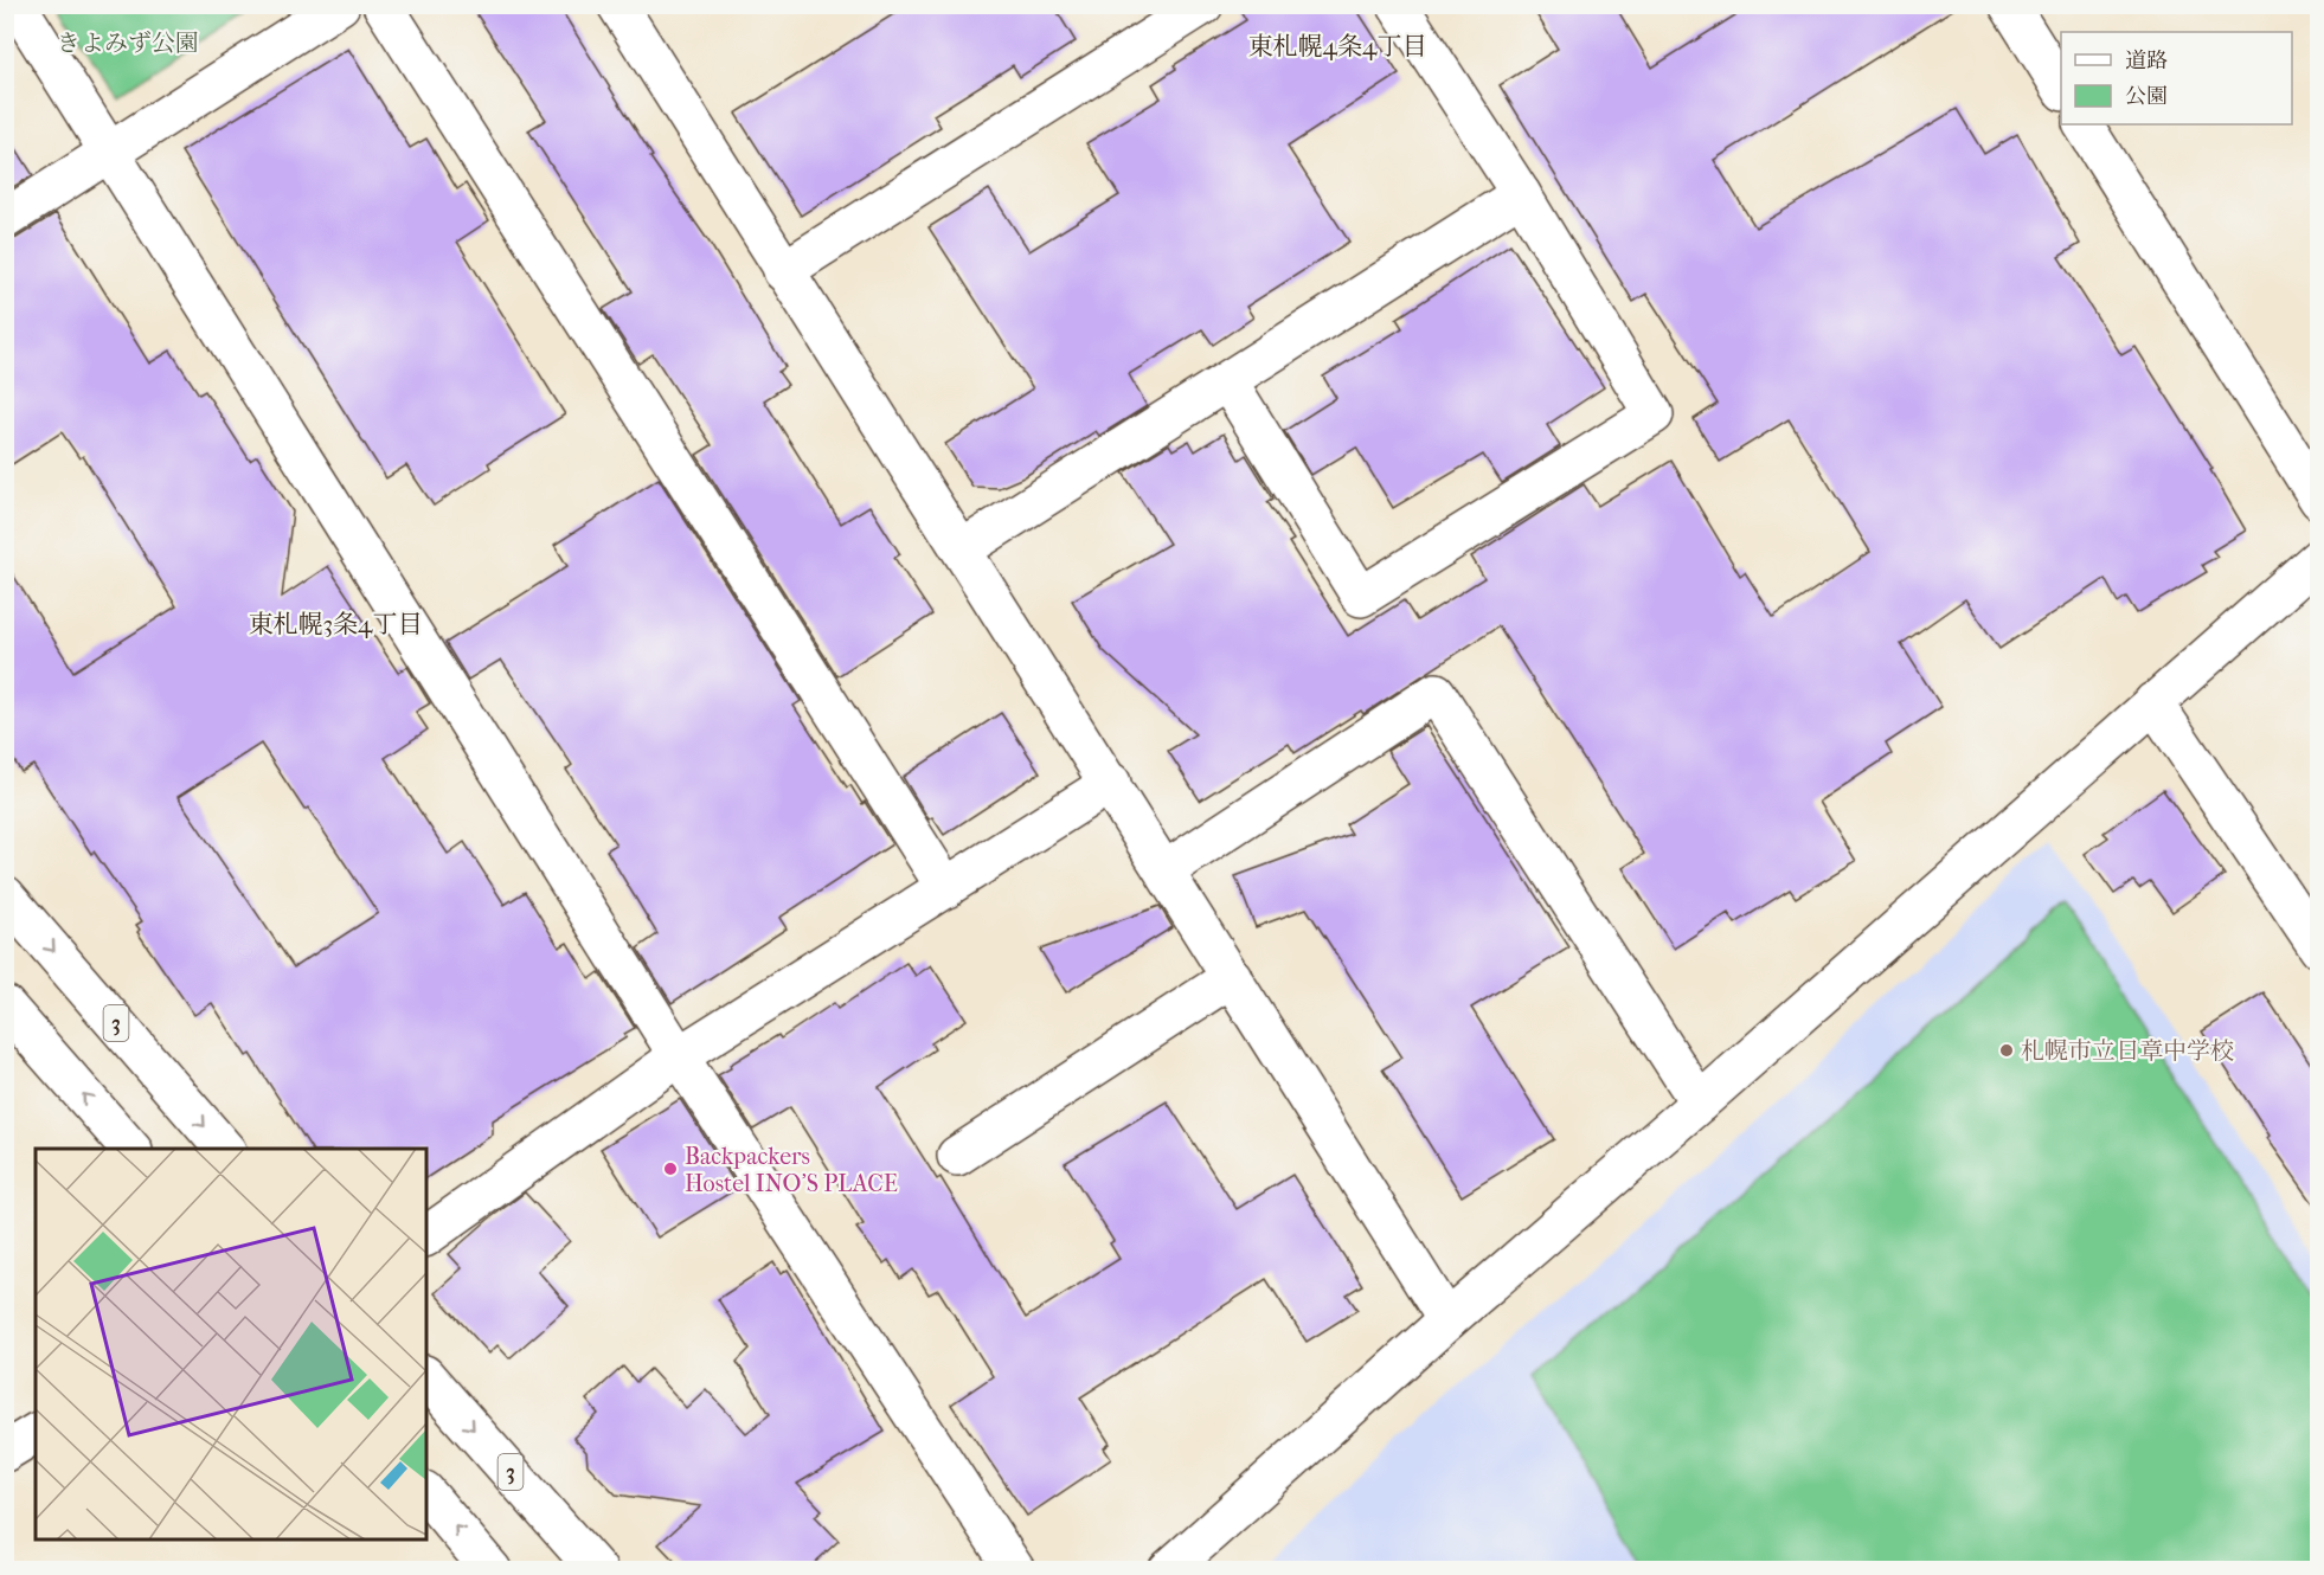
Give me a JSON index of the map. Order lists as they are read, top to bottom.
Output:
{
  "streets": {
    "street": ["3"]
  },
  "districts": ["東札幌4条4丁目", "東札幌3条4丁目"],
  "parks": ["きよみず公園"],
  "places": ["札幌市立日章中学校", "Backpackers Hostel INO'S PLACE"],
  "legend": ["道路", "公園"]
}
